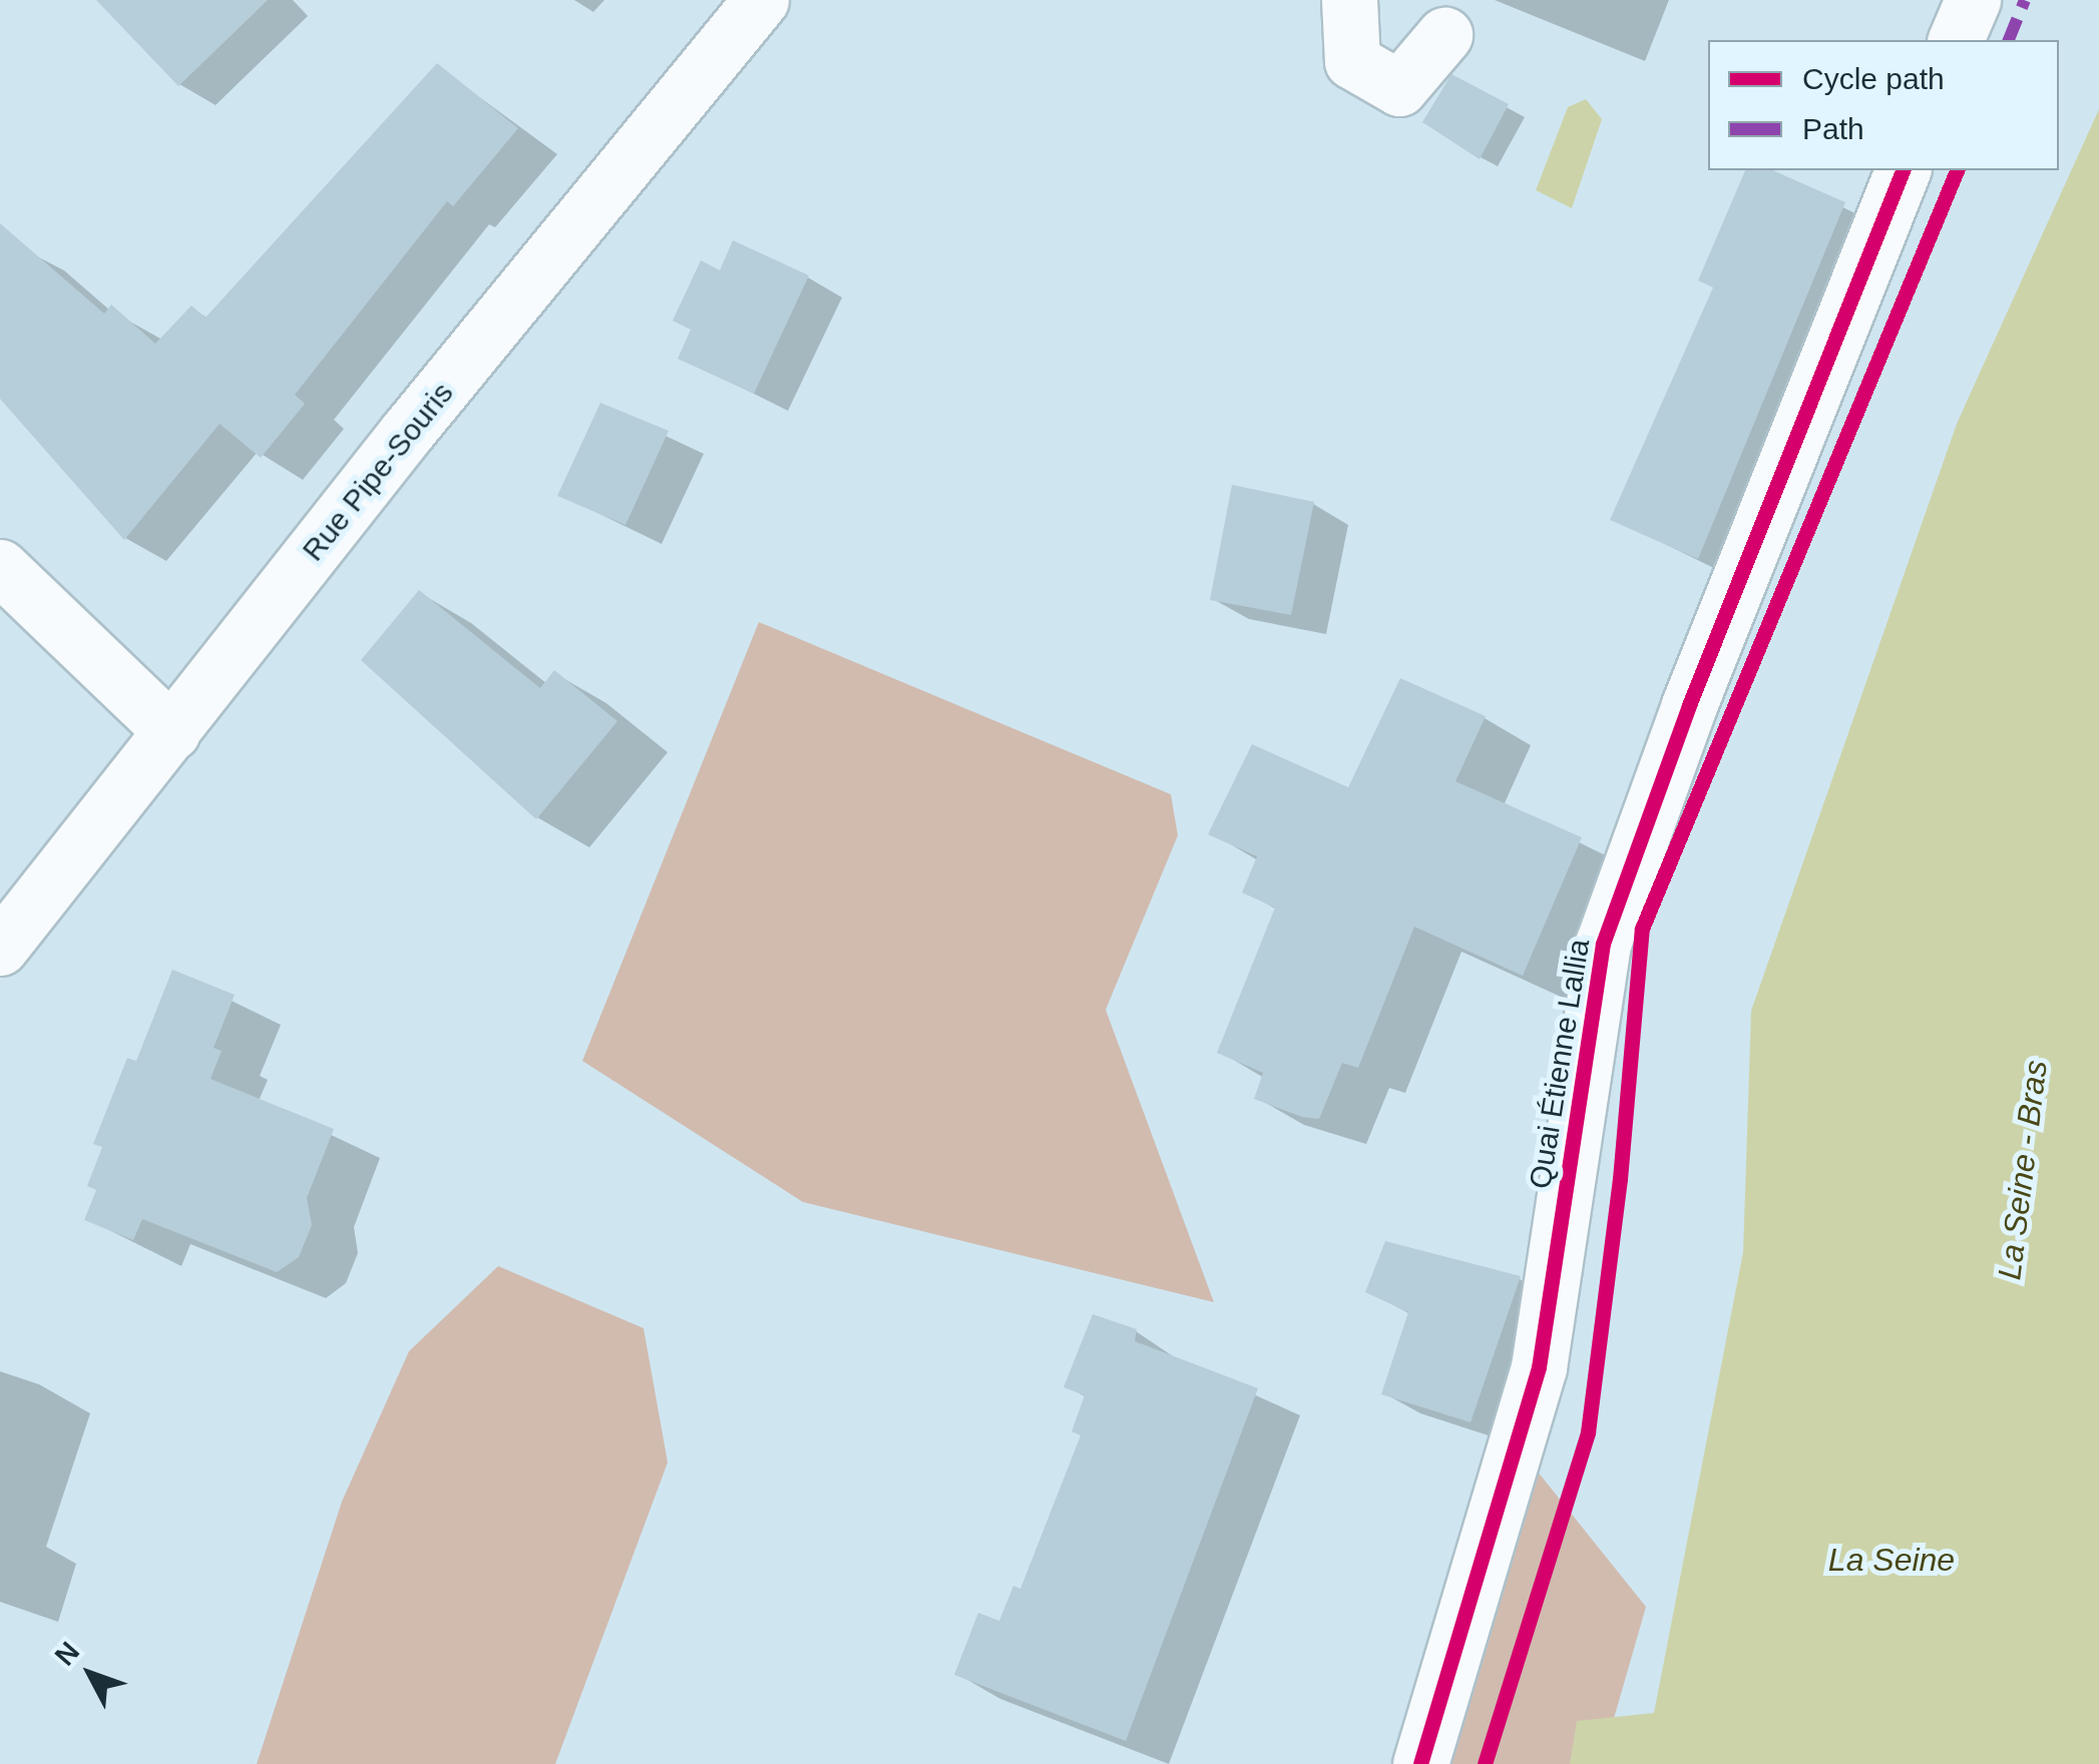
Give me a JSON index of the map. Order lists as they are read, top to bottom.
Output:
{
  "streets": {
    "street": ["Rue Pipe-Souris", "Quai Étienne Lallia"]
  },
  "water": ["La Seine - Bras", "La Seine"],
  "legend": ["Cycle path", "Path"],
  "north": "top left"
}
